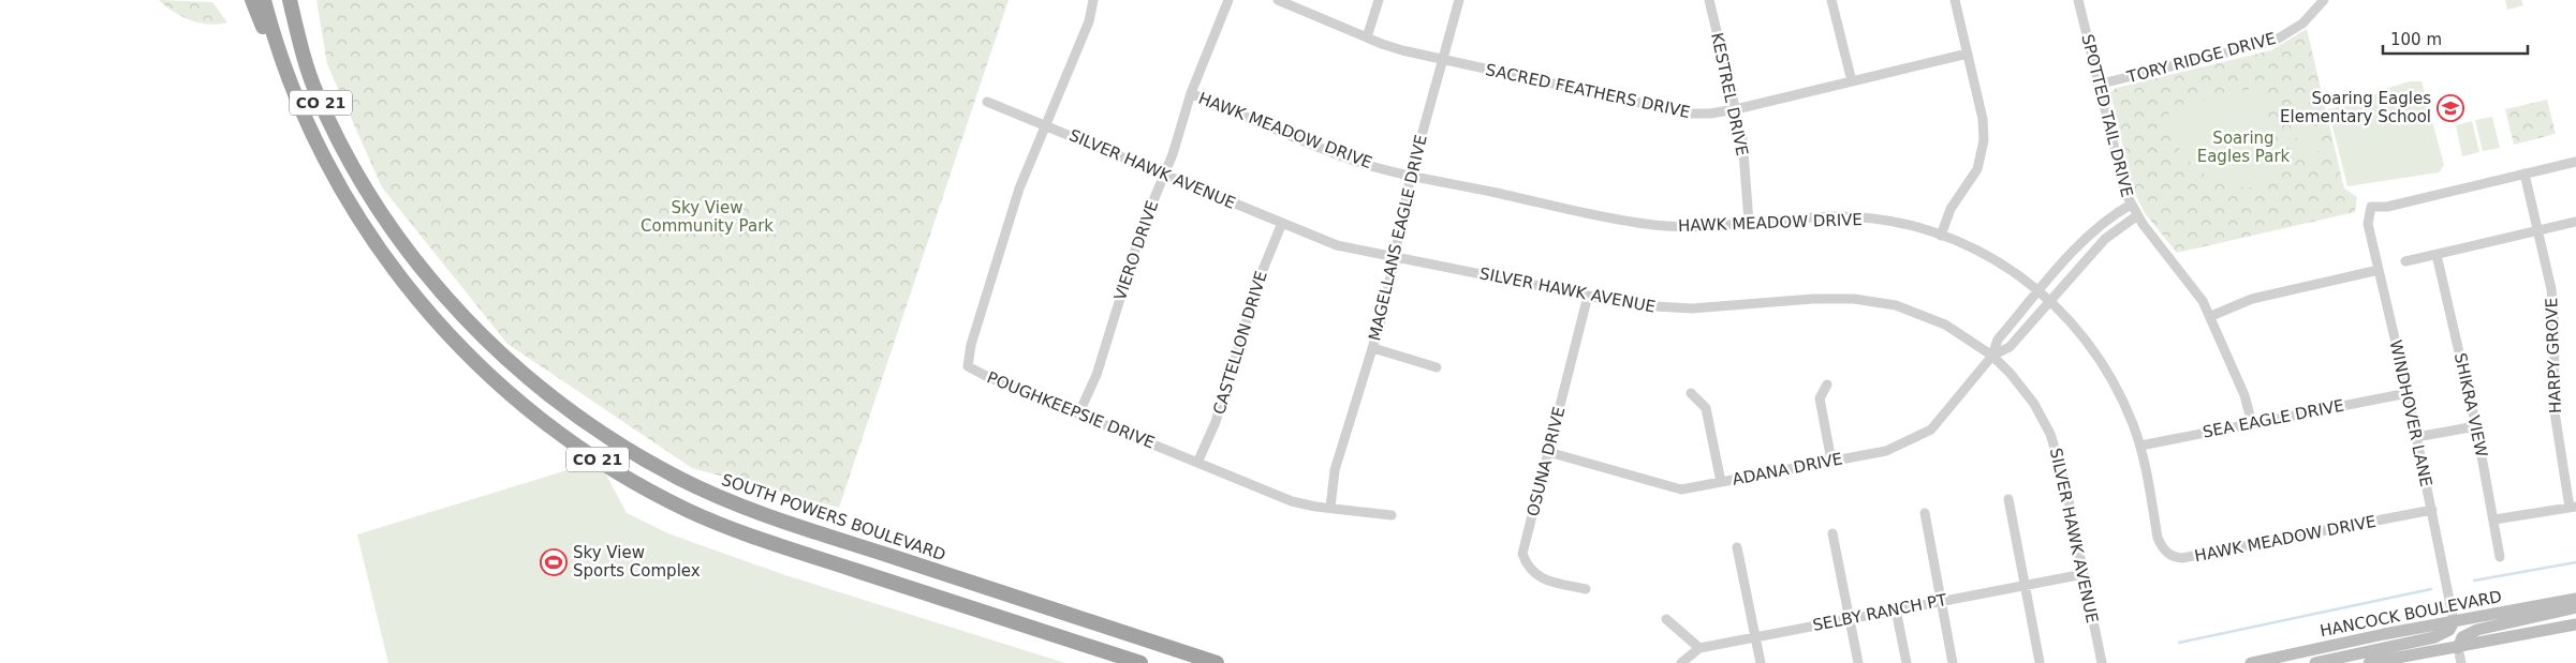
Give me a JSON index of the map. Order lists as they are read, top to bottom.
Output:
{
  "streets": {
    "highway": ["CO 21", "SOUTH POWERS BOULEVARD"],
    "main road": ["HANCOCK BOULEVARD"],
    "street": [
      "TORY RIDGE DRIVE",
      "SACRED FEATHERS DRIVE",
      "KESTREL DRIVE",
      "SPOTTED TAIL DRIVE",
      "HAWK MEADOW DRIVE",
      "SILVER HAWK AVENUE",
      "MAGELLANS EAGLE DRIVE",
      "VIERO DRIVE",
      "CASTELLON DRIVE",
      "HARPY GROVE",
      "SHIKRA VIEW",
      "POUGHKEEPSIE DRIVE",
      "WINDHOVER LANE",
      "SEA EAGLE DRIVE",
      "OSUNA DRIVE",
      "ADANA DRIVE",
      "SELBY RANCH PT"
    ]
  },
  "crossings": [
    ["TORY RIDGE DRIVE", "SPOTTED TAIL DRIVE"],
    ["SACRED FEATHERS DRIVE", "KESTREL DRIVE"],
    ["SACRED FEATHERS DRIVE", "MAGELLANS EAGLE DRIVE"],
    ["KESTREL DRIVE", "HAWK MEADOW DRIVE"],
    ["SPOTTED TAIL DRIVE", "SEA EAGLE DRIVE"],
    ["HAWK MEADOW DRIVE", "MAGELLANS EAGLE DRIVE"],
    ["HAWK MEADOW DRIVE", "VIERO DRIVE"],
    ["HAWK MEADOW DRIVE", "WINDHOVER LANE"],
    ["HAWK MEADOW DRIVE", "SEA EAGLE DRIVE"],
    ["SILVER HAWK AVENUE", "MAGELLANS EAGLE DRIVE"],
    ["SILVER HAWK AVENUE", "VIERO DRIVE"],
    ["SILVER HAWK AVENUE", "CASTELLON DRIVE"],
    ["SILVER HAWK AVENUE", "POUGHKEEPSIE DRIVE"],
    ["SILVER HAWK AVENUE", "OSUNA DRIVE"],
    ["SILVER HAWK AVENUE", "ADANA DRIVE"],
    ["SILVER HAWK AVENUE", "SELBY RANCH PT"],
    ["MAGELLANS EAGLE DRIVE", "POUGHKEEPSIE DRIVE"],
    ["VIERO DRIVE", "POUGHKEEPSIE DRIVE"],
    ["CASTELLON DRIVE", "POUGHKEEPSIE DRIVE"],
    ["HARPY GROVE", "WINDHOVER LANE"],
    ["WINDHOVER LANE", "SEA EAGLE DRIVE"],
    ["WINDHOVER LANE", "HANCOCK BOULEVARD"],
    ["OSUNA DRIVE", "ADANA DRIVE"]
  ],
  "parks": ["Soaring Eagles Park", "Sky View Community Park"],
  "places": {
    "school or university": ["Soaring Eagles Elementary School"],
    "sports": ["Sky View Sports Complex"]
  },
  "scale_bar": "100 m"
}
